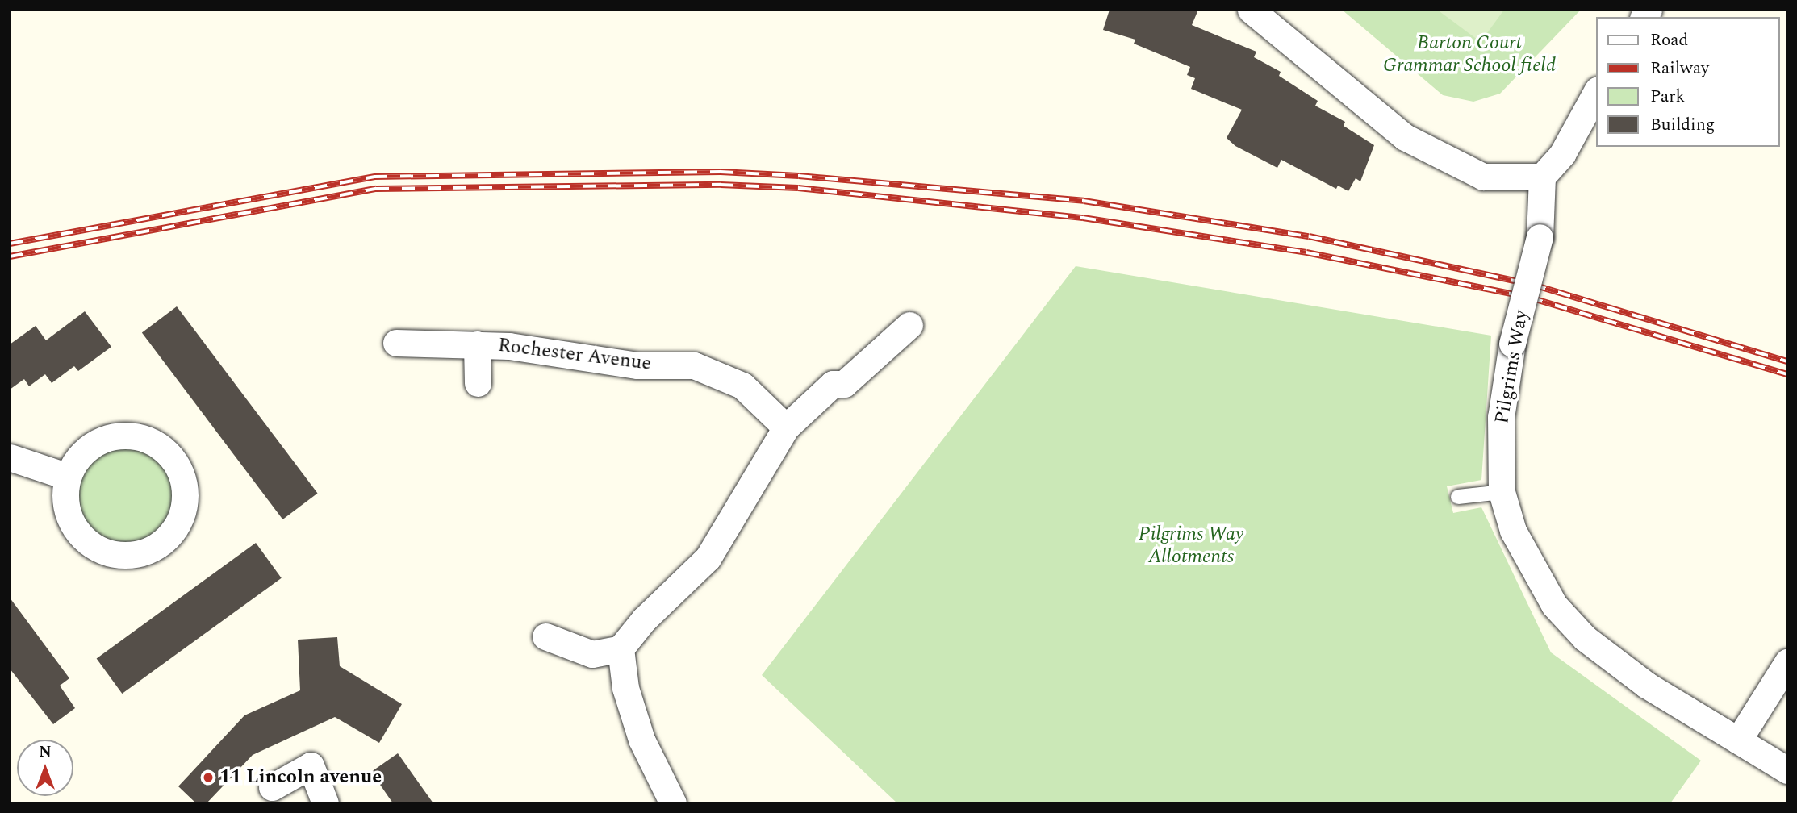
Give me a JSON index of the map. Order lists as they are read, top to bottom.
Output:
{
  "streets": {
    "street": ["Rochester Avenue", "Pilgrims Way"]
  },
  "parks": ["Barton Court Grammar School field", "Pilgrims Way Allotments"],
  "places": ["11 Lincoln avenue"],
  "legend": [
    "Road",
    "Railway",
    "Park",
    "Building"
  ],
  "north": "top"
}
